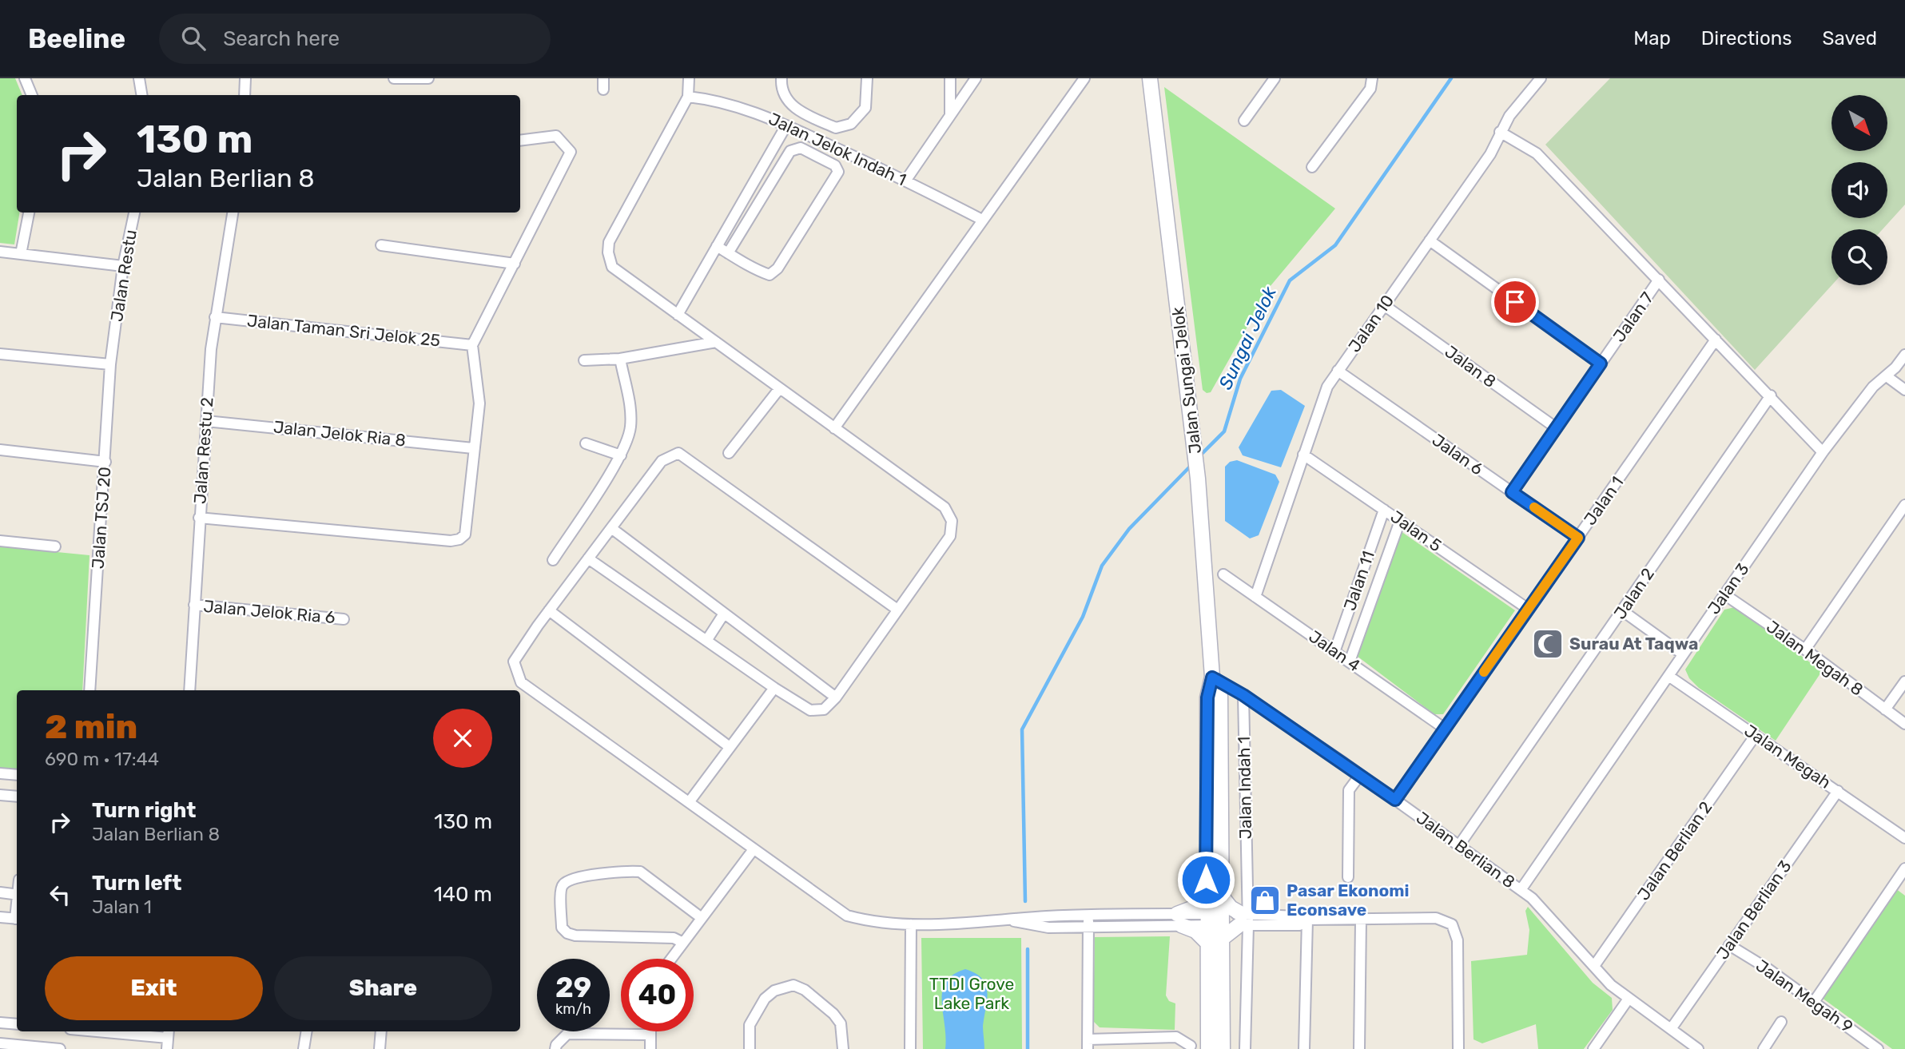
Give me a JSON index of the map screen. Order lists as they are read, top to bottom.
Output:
{
  "streets": {
    "street": [
      "Jalan Jelok Indah 1",
      "Jalan Restu",
      "Jalan 7",
      "Jalan 10",
      "Jalan Taman Sri Jelok 25",
      "Jalan 8",
      "Jalan Sungai Jelok",
      "Jalan Jelok Ria 8",
      "Jalan Restu 2",
      "Jalan 6",
      "Jalan 1",
      "Jalan TSJ 20",
      "Jalan 5",
      "Jalan 11",
      "Jalan 3",
      "Jalan 2",
      "Jalan Jelok Ria 6",
      "Jalan 4",
      "Jalan Megah 8",
      "Jalan Megah",
      "Jalan Indah 1",
      "Jalan Berlian 8",
      "Jalan Berlian 2",
      "Jalan Berlian 3",
      "Jalan Megah 9"
    ]
  },
  "crossings": [
    ["Jalan Restu", "Jalan TSJ 20"],
    ["Jalan 7", "Jalan 8"],
    ["Jalan 7", "Jalan 6"],
    ["Jalan 10", "Jalan 8"],
    ["Jalan 10", "Jalan 6"],
    ["Jalan 10", "Jalan 5"],
    ["Jalan 10", "Jalan 4"],
    ["Jalan Taman Sri Jelok 25", "Jalan Restu 2"],
    ["Jalan Sungai Jelok", "Jalan Berlian 8"],
    ["Jalan Jelok Ria 8", "Jalan Restu 2"],
    ["Jalan Restu 2", "Jalan Jelok Ria 6"],
    ["Jalan 6", "Jalan 1"],
    ["Jalan 1", "Jalan 5"],
    ["Jalan 1", "Jalan 4"],
    ["Jalan 1", "Jalan Berlian 8"],
    ["Jalan 5", "Jalan 11"],
    ["Jalan 11", "Jalan 4"],
    ["Jalan 3", "Jalan Megah 8"],
    ["Jalan 3", "Jalan Megah"],
    ["Jalan 3", "Jalan Berlian 8"],
    ["Jalan 2", "Jalan Berlian 8"],
    ["Jalan Megah", "Jalan Berlian 2"],
    ["Jalan Megah", "Jalan Berlian 3"],
    ["Jalan Indah 1", "Jalan Berlian 8"],
    ["Jalan Berlian 8", "Jalan Berlian 2"],
    ["Jalan Berlian 8", "Jalan Berlian 3"],
    ["Jalan Berlian 3", "Jalan Megah 9"]
  ],
  "water": ["Sungai Jelok"],
  "parks": ["TTDI Grove Lake Park"],
  "places": {
    "mosque": ["Surau At Taqwa"],
    "shop": ["Pasar Ekonomi Econsave"]
  },
  "north": "bottom right",
  "page": {
    "header": "Beeline",
    "search": "Search here",
    "nav": ["Map", "Directions", "Saved"],
    "turn": ["130 m", "Jalan Berlian 8"],
    "heading": ["2 min", "690 m · 17:44"],
    "list": [
      {
        "name": "Turn right",
        "note": "Jalan Berlian 8",
        "value": "130 m"
      },
      {
        "name": "Turn left",
        "note": "Jalan 1",
        "value": "140 m"
      }
    ],
    "buttons": ["Exit", "Share"],
    "speed": "29 km/h",
    "limit": "40"
  }
}
